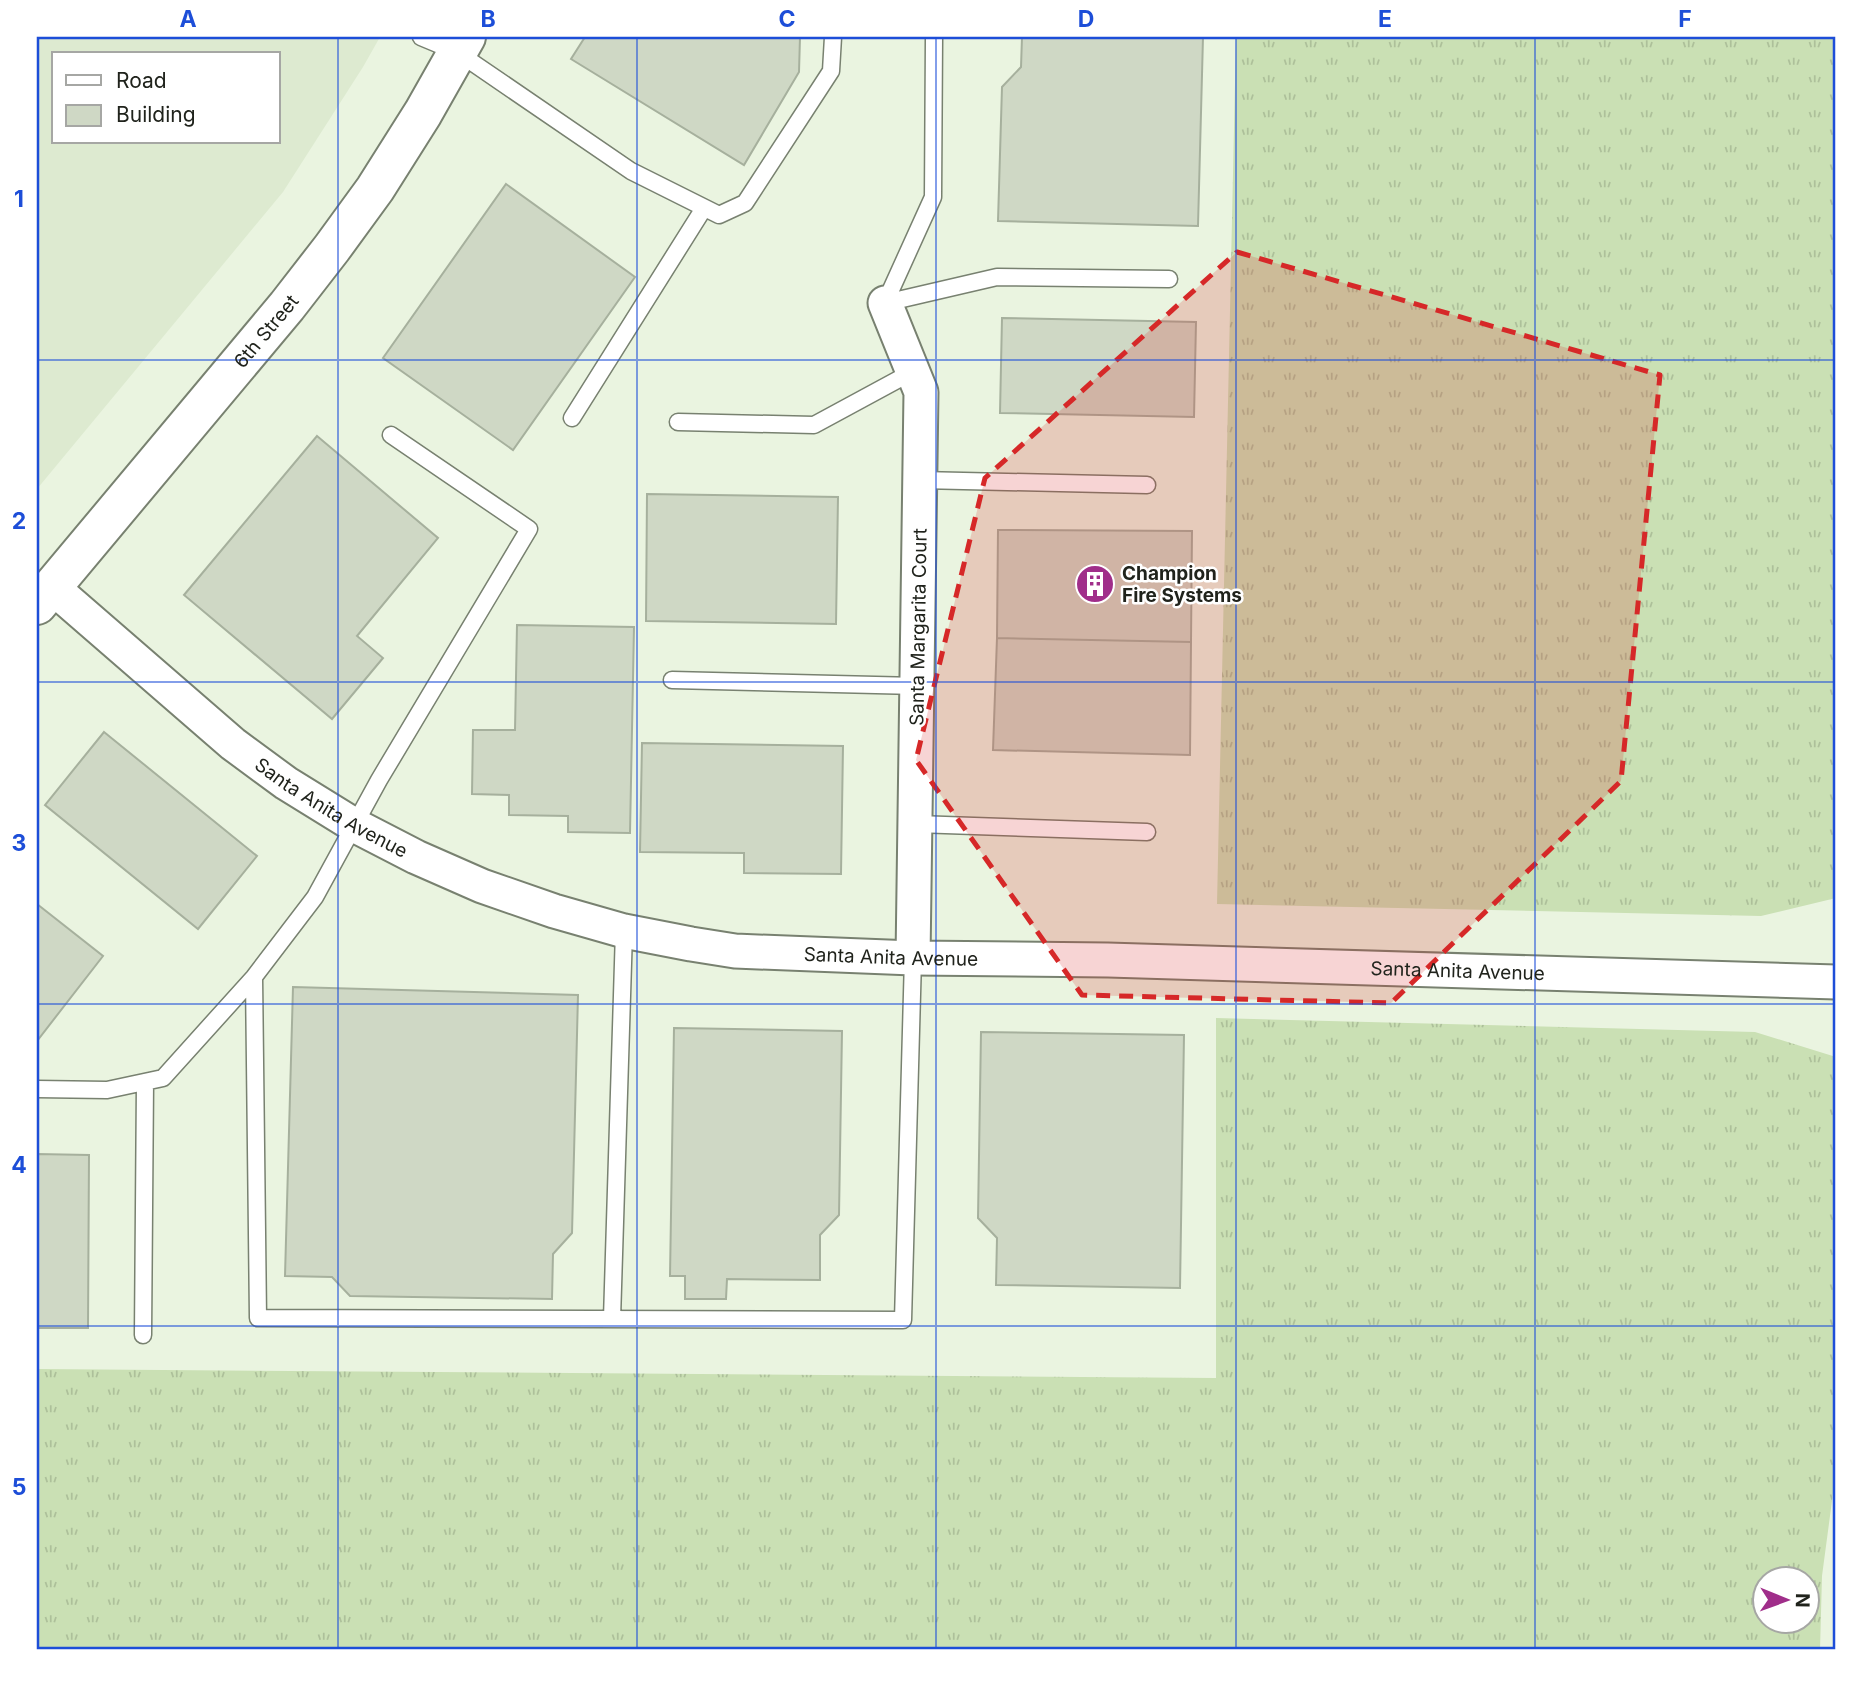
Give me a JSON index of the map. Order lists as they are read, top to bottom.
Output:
{
  "streets": {
    "street": ["6th Street", "Santa Margarita Court", "Santa Anita Avenue"]
  },
  "crossings": [
    ["6th Street", "Santa Anita Avenue"],
    ["Santa Margarita Court", "Santa Anita Avenue"]
  ],
  "places": {
    "building": ["Champion Fire Systems"]
  },
  "legend": ["Road", "Building"],
  "north": "right",
  "grid": {
    "columns": [
      "A",
      "B",
      "C",
      "D",
      "E",
      "F"
    ],
    "rows": [
      "1",
      "2",
      "3",
      "4",
      "5"
    ]
  }
}
